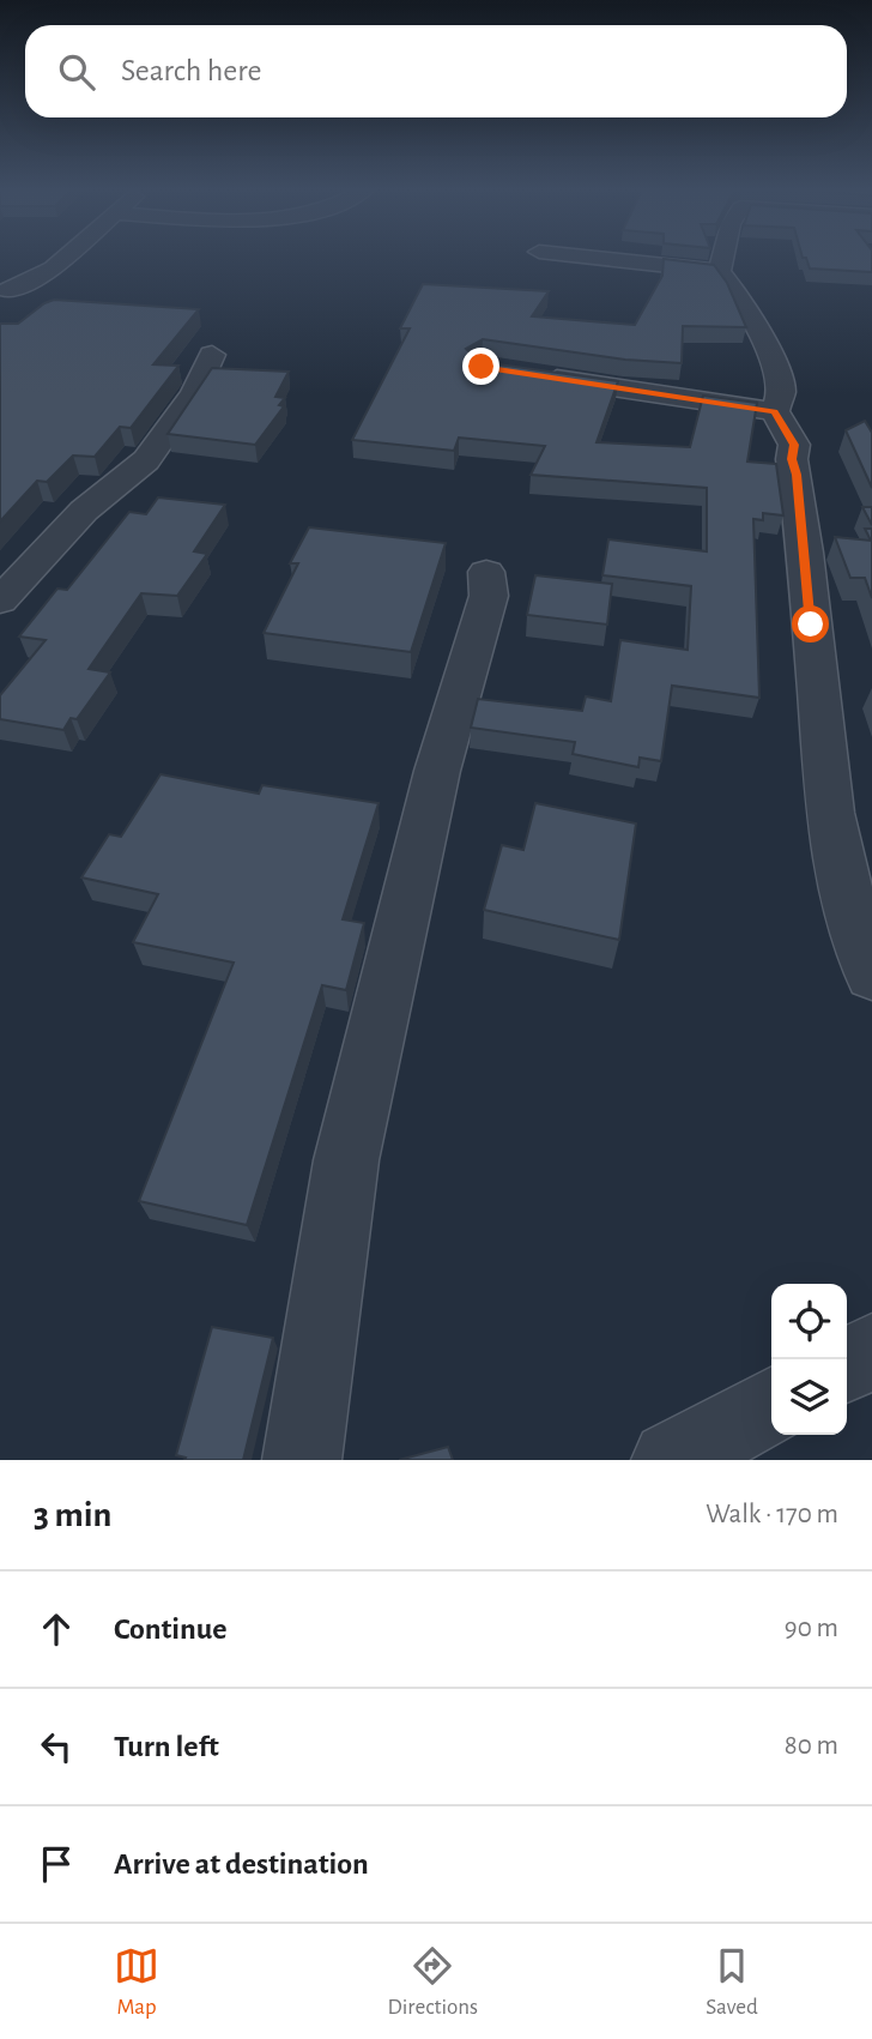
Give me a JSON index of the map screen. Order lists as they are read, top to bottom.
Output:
{
  "page": {
    "search": "Search here",
    "heading": ["3 min", "Walk · 170 m"],
    "list": [
      ["Continue", "90 m"],
      ["Turn left", "80 m"],
      "Arrive at destination"
    ],
    "nav": ["Map", "Directions", "Saved"]
  }
}
